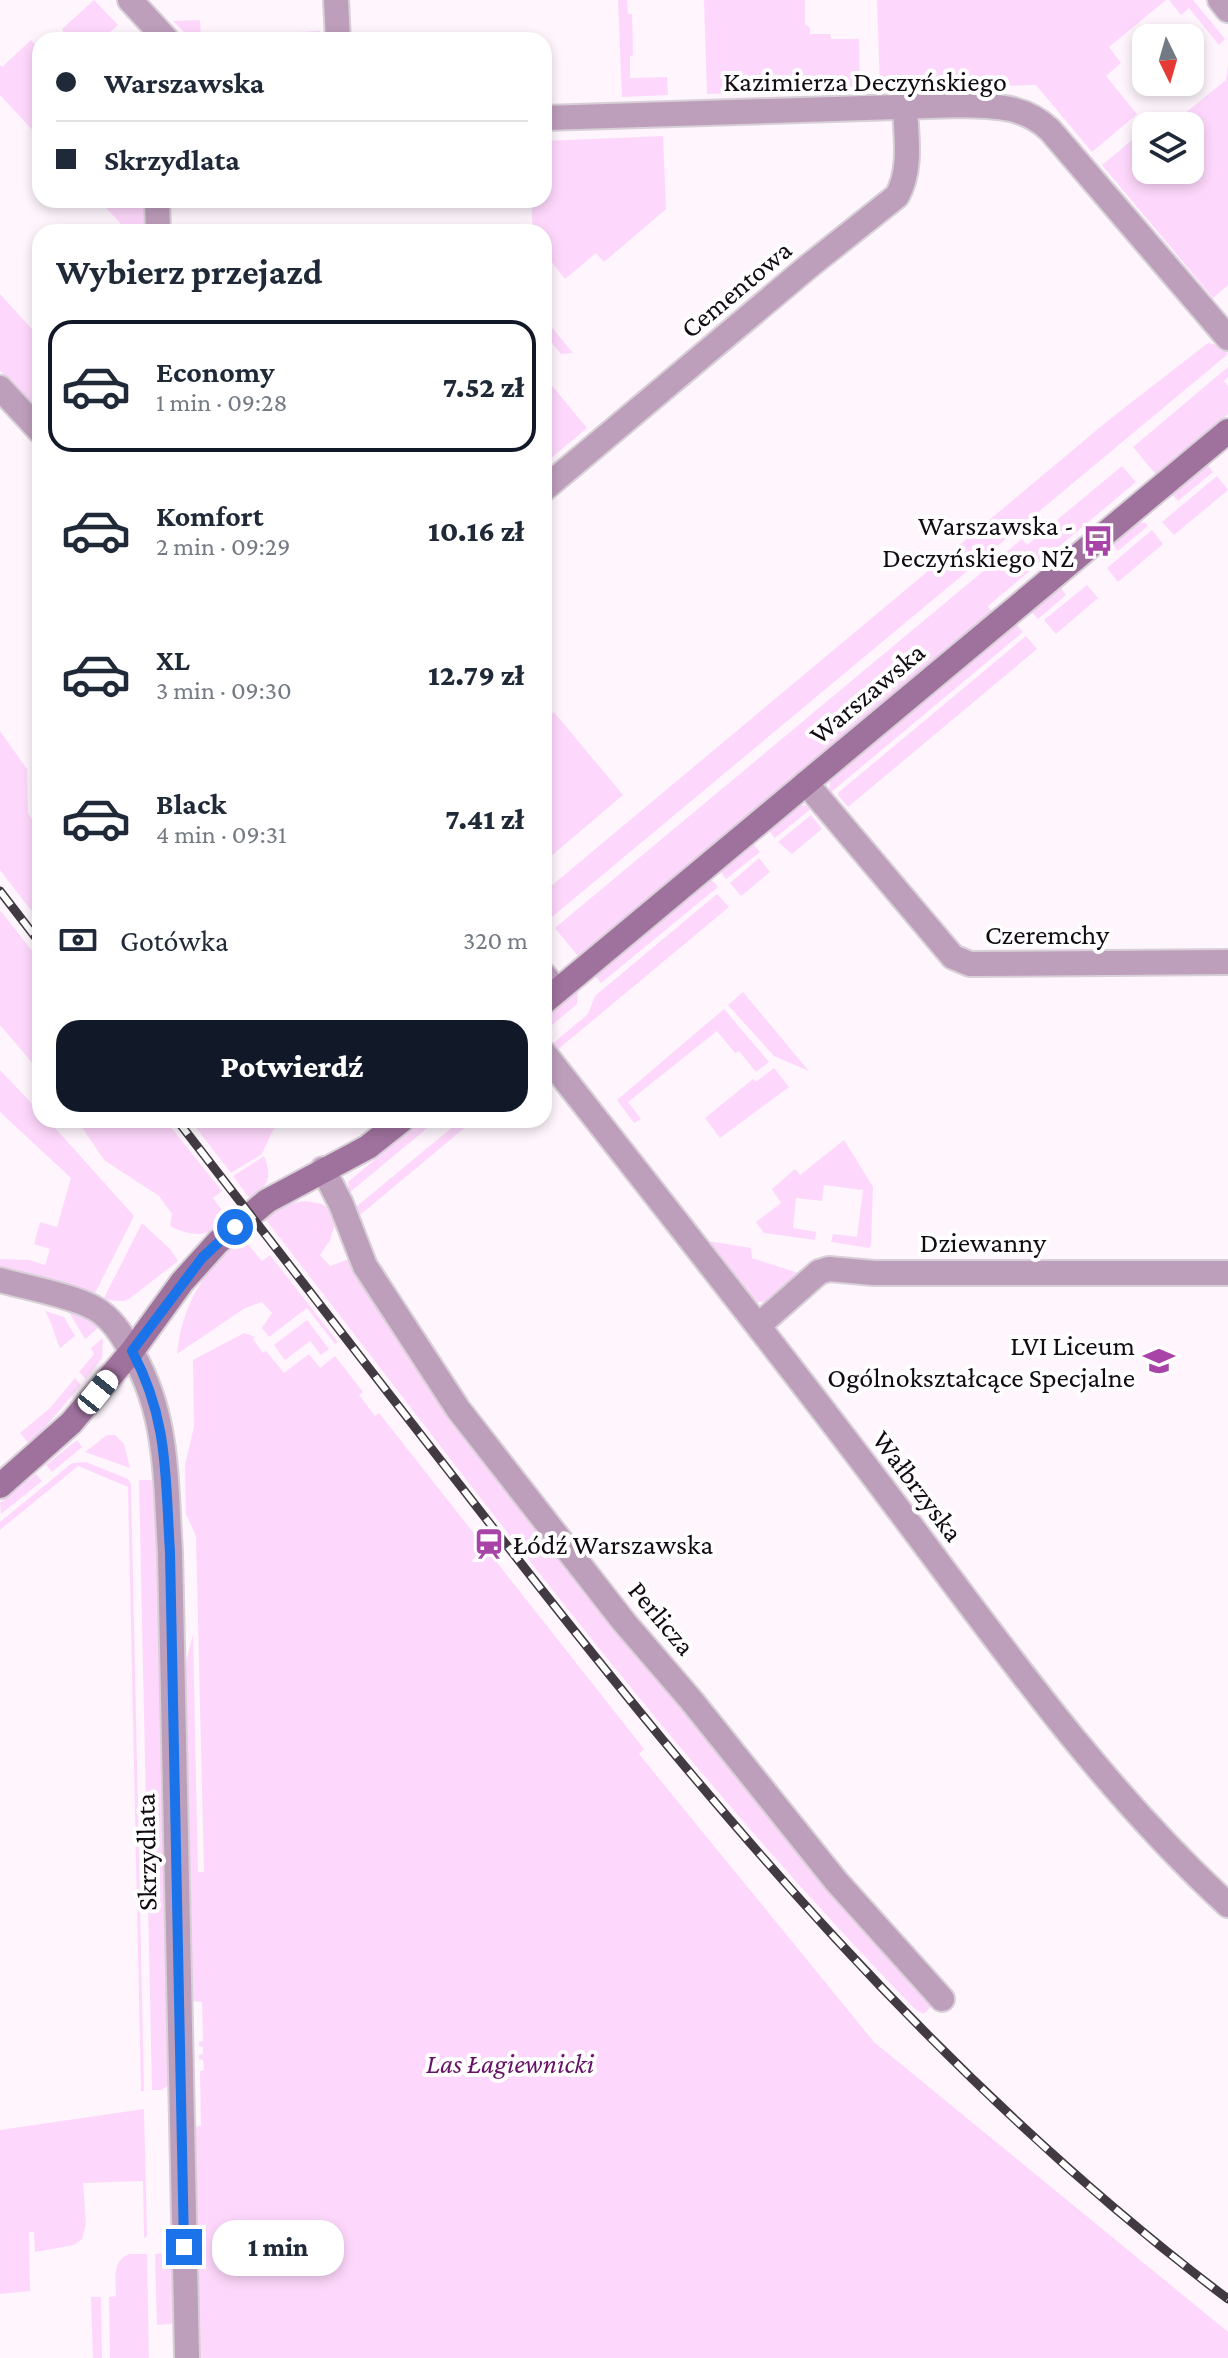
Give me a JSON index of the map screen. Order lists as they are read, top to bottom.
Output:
{
  "streets": {
    "street": [
      "Kazimierza Deczyńskiego",
      "Cementowa",
      "Warszawska",
      "Czeremchy",
      "Dziewanny",
      "Wałbrzyska",
      "Perlicza",
      "Skrzydlata"
    ]
  },
  "crossings": [
    ["Kazimierza Deczyńskiego", "Cementowa"],
    ["Warszawska", "Czeremchy"],
    ["Dziewanny", "Wałbrzyska"]
  ],
  "parks": ["Las Łagiewnicki"],
  "places": {
    "bus stop": ["Warszawska - Deczyńskiego NŻ"],
    "school or university": ["LVI Liceum Ogólnokształcące Specjalne"],
    "station": ["Łódź Warszawska"]
  },
  "north": "bottom",
  "page": {
    "banner": ["Warszawska", "Skrzydlata"],
    "heading": "Wybierz przejazd",
    "list": [
      {
        "name": "Economy",
        "note": "1 min · 09:28",
        "value": "7.52 zł"
      },
      {
        "name": "Komfort",
        "note": "2 min · 09:29",
        "value": "10.16 zł"
      },
      {
        "name": "XL",
        "note": "3 min · 09:30",
        "value": "12.79 zł"
      },
      {
        "name": "Black",
        "note": "4 min · 09:31",
        "value": "7.41 zł"
      }
    ],
    "pay": ["Gotówka", "320 m"],
    "buttons": "Potwierdź",
    "bubble": "1 min"
  }
}
